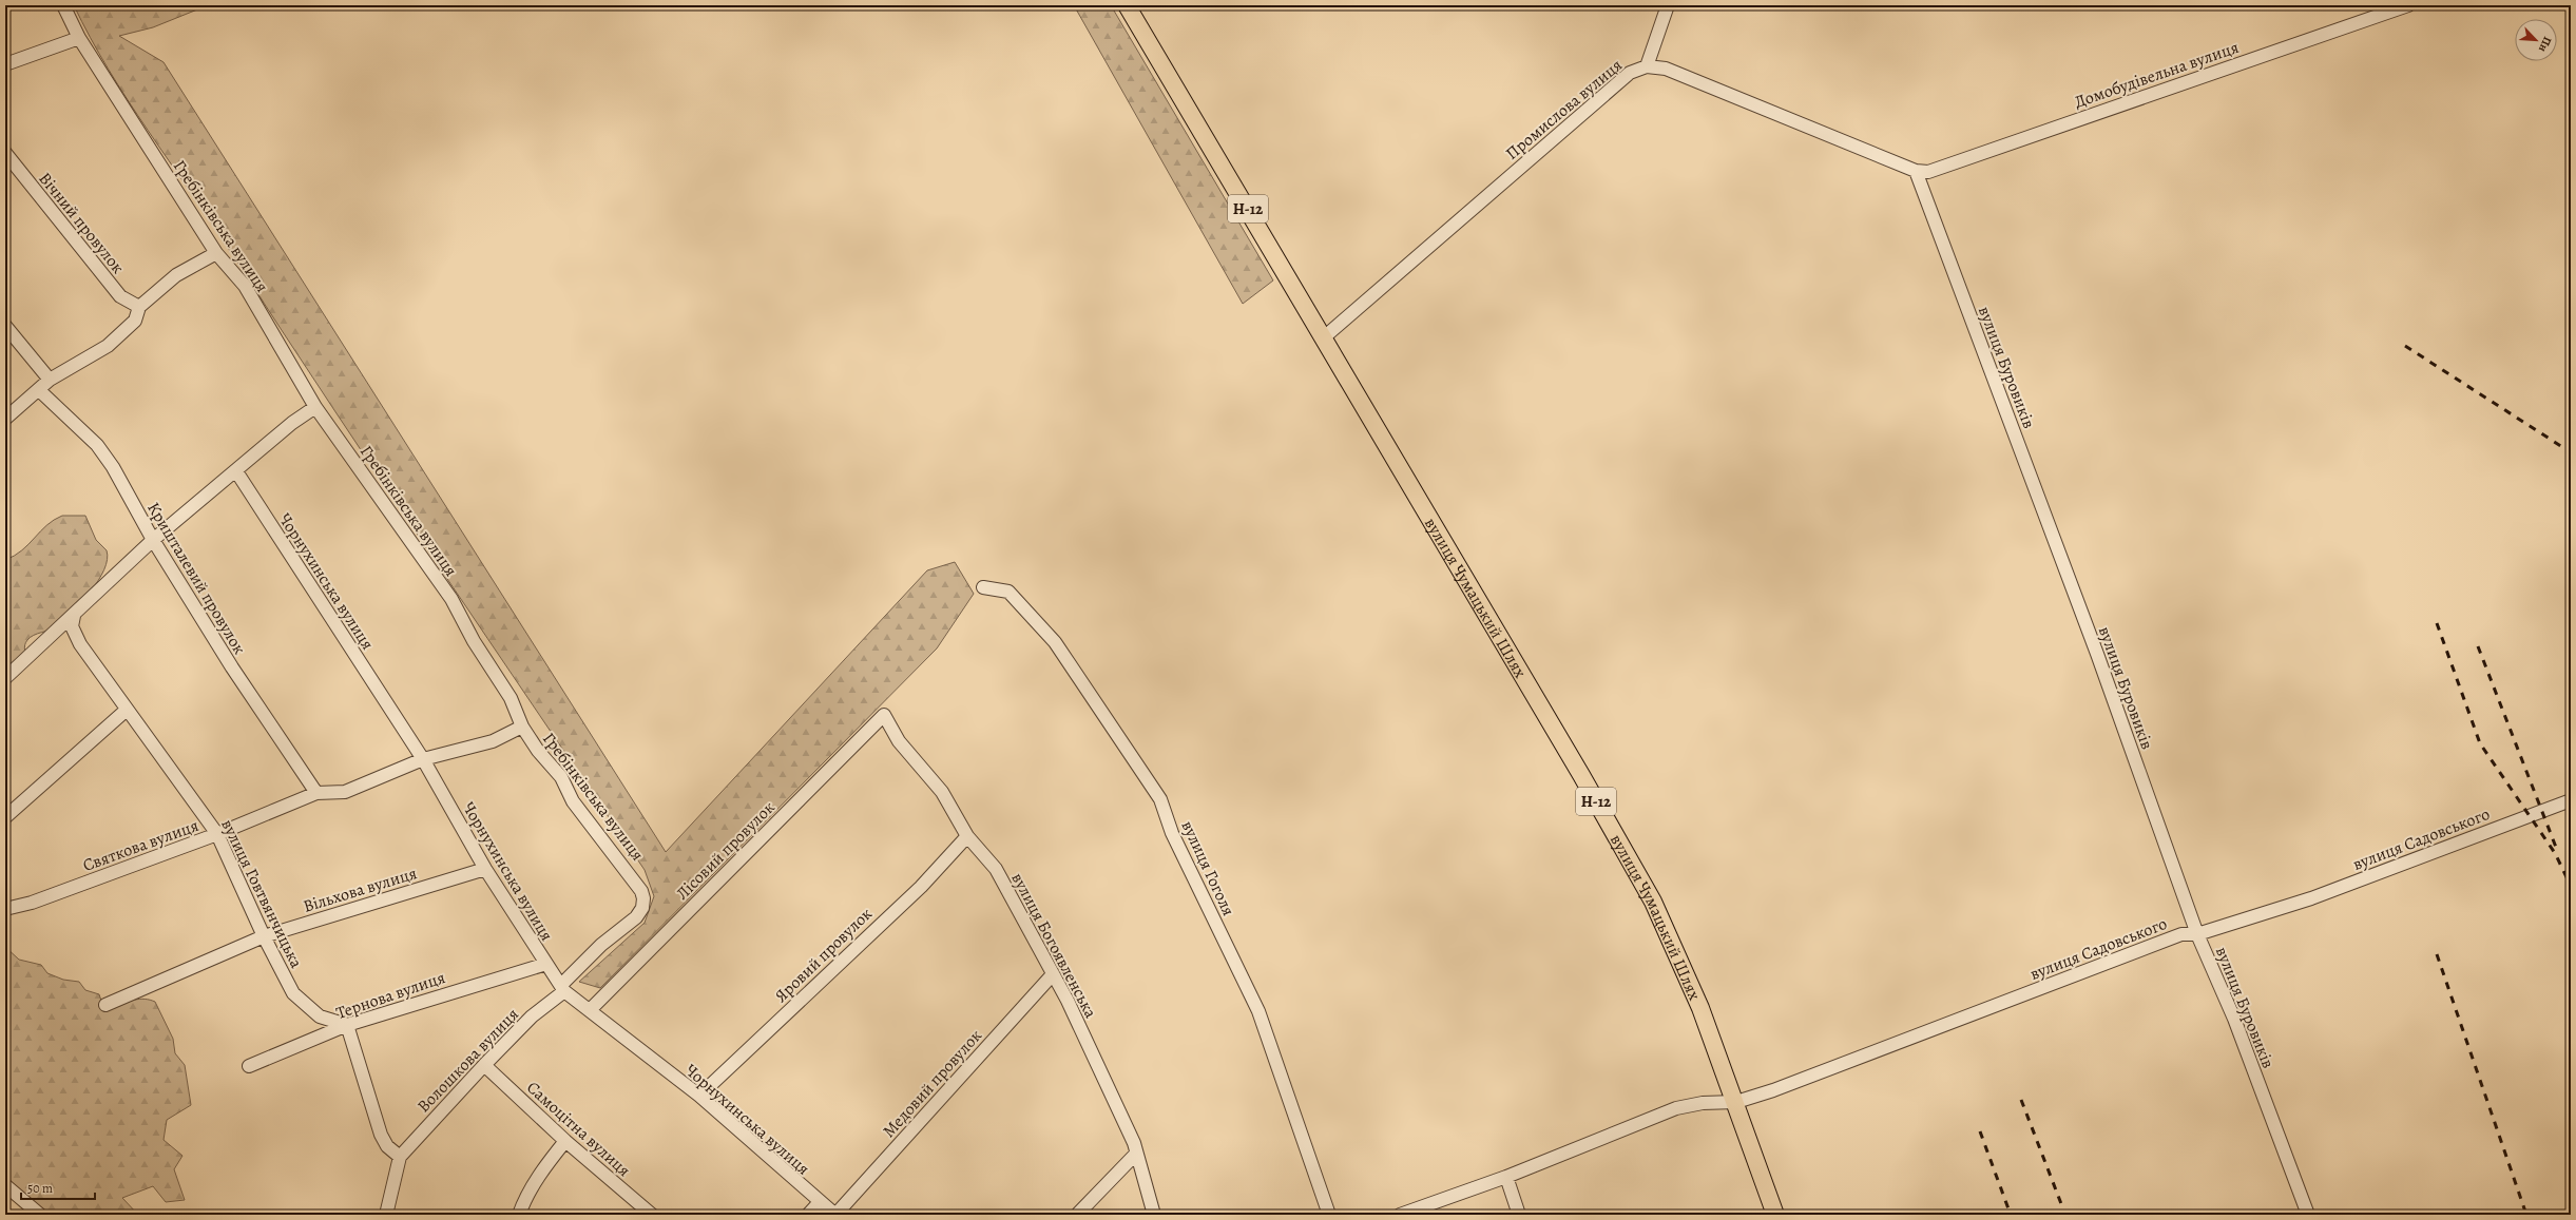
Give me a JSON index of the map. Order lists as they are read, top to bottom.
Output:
{
  "streets": {
    "main road": ["Н-12", "вулиця Чумацький Шлях"],
    "street": [
      "Домобудівельна вулиця",
      "Промислова вулиця",
      "Вічний провулок",
      "Гребінківська вулиця",
      "вулиця Буровиків",
      "Кришталевий провулок",
      "Чорнухинська вулиця",
      "вулиця Садовського",
      "Святкова вулиця",
      "Лісовий провулок",
      "вулиця Гоголя",
      "Вільхова вулиця",
      "вулиця Говтвянчицька",
      "вулиця Богоявленська",
      "Яровий провулок",
      "Тернова вулиця",
      "Волошкова вулиця",
      "Медовий провулок",
      "Самоцітна вулиця"
    ]
  },
  "crossings": [
    ["Домобудівельна вулиця", "Промислова вулиця"],
    ["Домобудівельна вулиця", "вулиця Буровиків"],
    ["Промислова вулиця", "вулиця Буровиків"],
    ["Промислова вулиця", "вулиця Чумацький Шлях"],
    ["Гребінківська вулиця", "Чорнухинська вулиця"],
    ["Гребінківська вулиця", "Святкова вулиця"],
    ["Гребінківська вулиця", "Волошкова вулиця"],
    ["вулиця Буровиків", "вулиця Садовського"],
    ["Кришталевий провулок", "Святкова вулиця"],
    ["Чорнухинська вулиця", "Святкова вулиця"],
    ["Чорнухинська вулиця", "Лісовий провулок"],
    ["Чорнухинська вулиця", "Вільхова вулиця"],
    ["Чорнухинська вулиця", "Яровий провулок"],
    ["Чорнухинська вулиця", "Тернова вулиця"],
    ["Чорнухинська вулиця", "Волошкова вулиця"],
    ["Чорнухинська вулиця", "Медовий провулок"],
    ["вулиця Чумацький Шлях", "вулиця Садовського"],
    ["Святкова вулиця", "вулиця Говтвянчицька"],
    ["Лісовий провулок", "вулиця Богоявленська"],
    ["Вільхова вулиця", "вулиця Говтвянчицька"],
    ["вулиця Говтвянчицька", "Тернова вулиця"],
    ["вулиця Богоявленська", "Яровий провулок"],
    ["вулиця Богоявленська", "Медовий провулок"],
    ["Волошкова вулиця", "Самоцітна вулиця"]
  ],
  "scale_bar": "50 m",
  "north": "bottom right"
}
